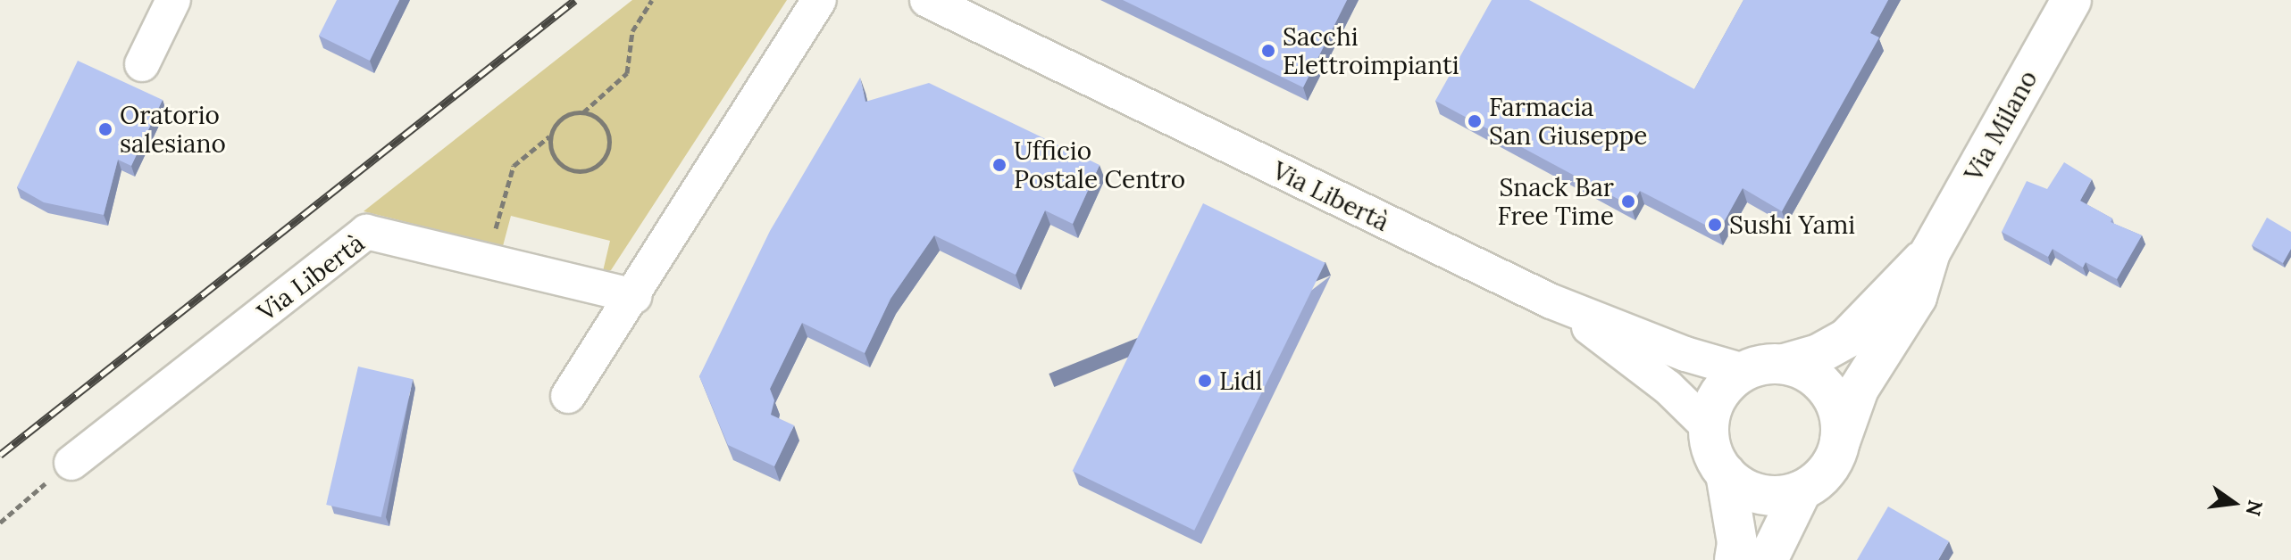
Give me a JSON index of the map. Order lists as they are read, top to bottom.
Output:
{
  "streets": {
    "main road": ["Via Milano"],
    "street": ["Via Libertà"]
  },
  "crossings": [
    ["Via Milano", "Via Libertà"]
  ],
  "places": [
    "Sacchi Elettroimpianti",
    "Farmacia San Giuseppe",
    "Oratorio salesiano",
    "Ufficio Postale Centro",
    "Snack Bar Free Time",
    "Sushi Yami",
    "Lidl"
  ],
  "north": "right"
}
